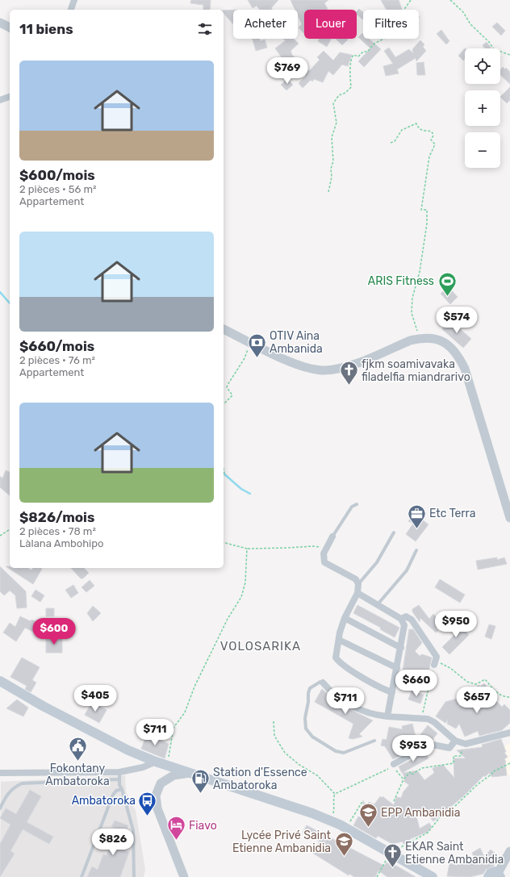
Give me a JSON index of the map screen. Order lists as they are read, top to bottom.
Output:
{
  "districts": ["VOLOSARIKA"],
  "places": {
    "sports": ["ARIS Fitness"],
    "bank": ["OTIV Aina Ambanida"],
    "church": ["fjkm soamivavaka filadelfia miandrarivo", "EKAR Saint Etienne Ambanidia"],
    "office": ["Etc Terra"],
    "public building": ["Fokontany Ambatoroka"],
    "fuel station": ["Station d'Essence Ambatoroka"],
    "bus stop": ["Ambatoroka"],
    "school or university": ["EPP Ambanidia", "Lycée Privé Saint Etienne Ambanidia"],
    "hotel": ["Fiavo"]
  },
  "page": {
    "chip": ["Acheter", "Louer", "Filtres"],
    "heading": "11 biens",
    "map_buttons": ["+", "−"],
    "list": [
      {
        "name": "$600/mois",
        "note": "2 pièces · 56 m² · Appartement"
      },
      {
        "name": "$660/mois",
        "note": "2 pièces · 76 m² · Appartement"
      },
      {
        "name": "$826/mois",
        "note": "2 pièces · 78 m² · Làlana Ambohipo"
      }
    ],
    "price": [
      "$769",
      "$574",
      "$950",
      "$600",
      "$660",
      "$405",
      "$657",
      "$711",
      "$711",
      "$953",
      "$826"
    ]
  }
}
